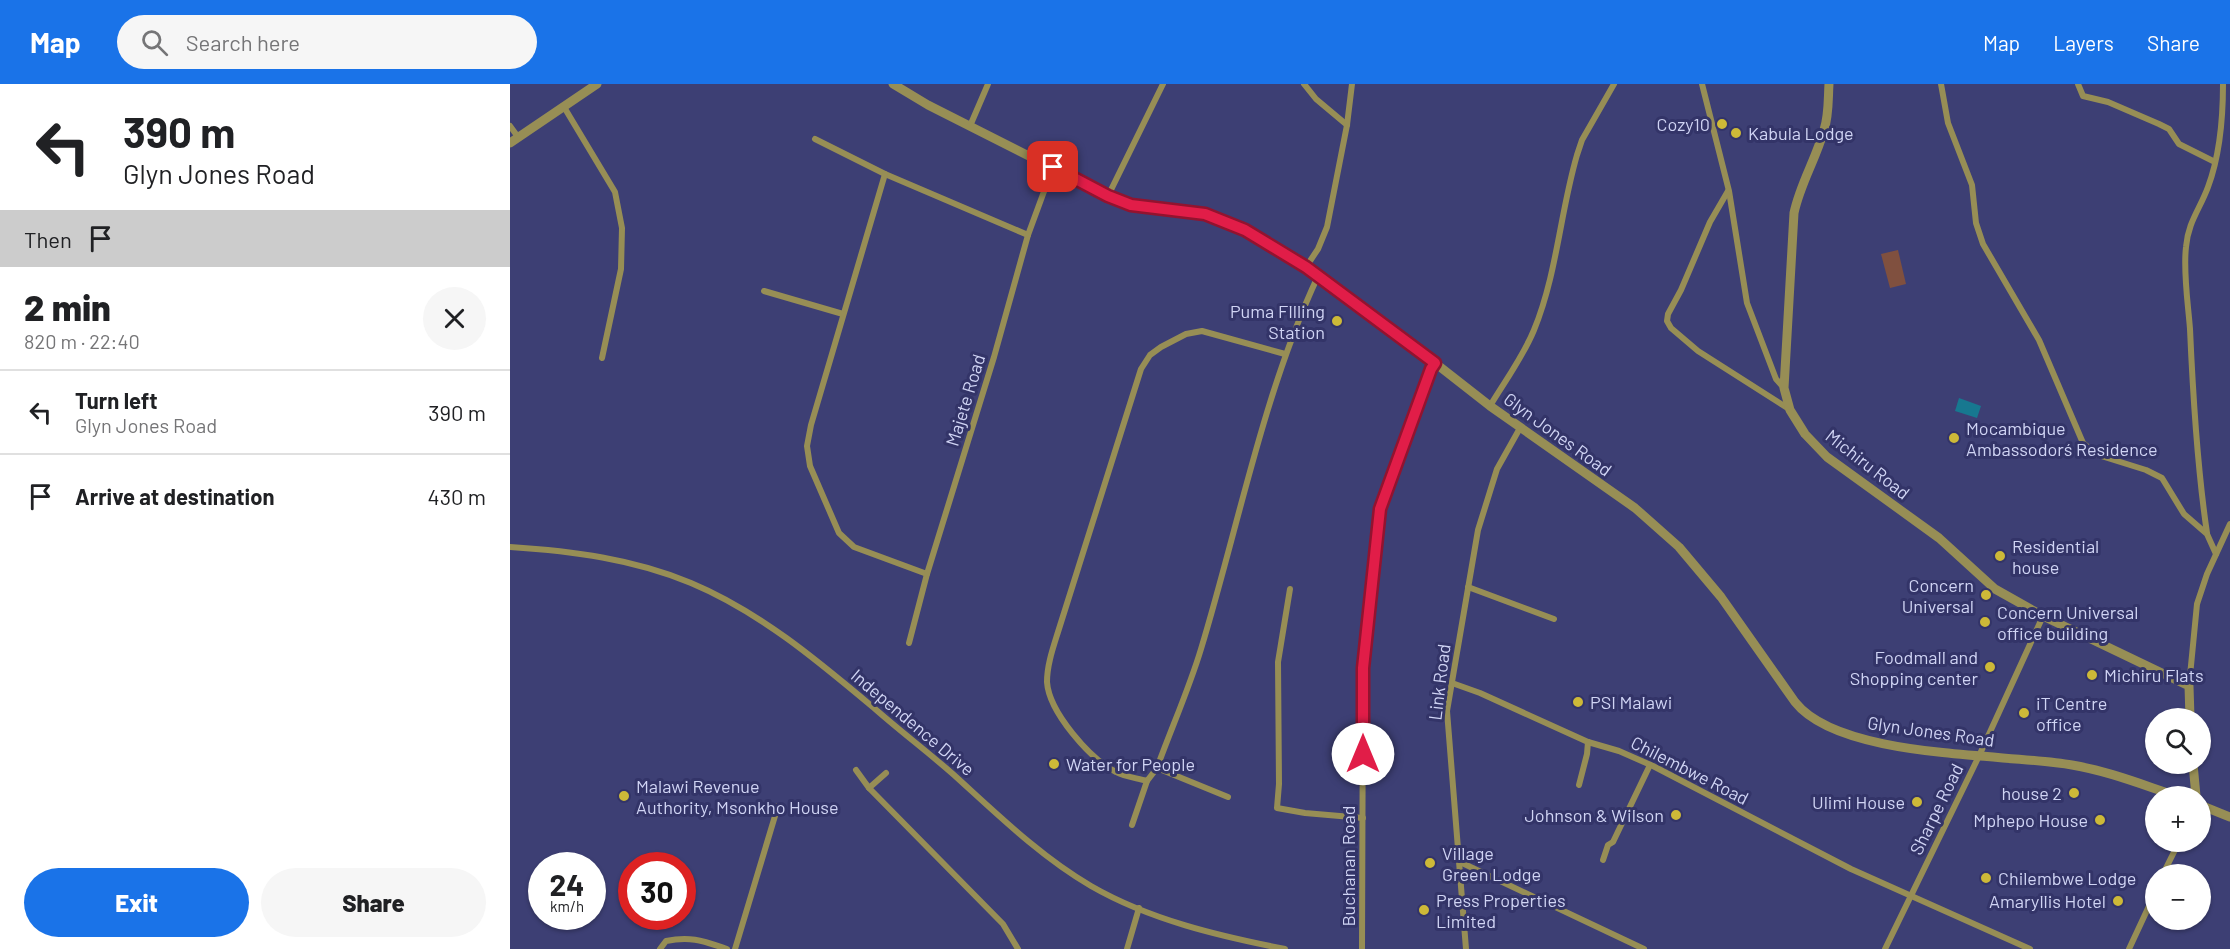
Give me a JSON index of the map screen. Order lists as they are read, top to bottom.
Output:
{
  "streets": {
    "street": [
      "Majete Road",
      "Glyn Jones Road",
      "Michiru Road",
      "Link Road",
      "Independence Drive",
      "Chilembwe Road",
      "Sharpe Road",
      "Buchanan Road"
    ]
  },
  "crossings": [
    ["Majete Road", "Glyn Jones Road"],
    ["Glyn Jones Road", "Link Road"],
    ["Glyn Jones Road", "Sharpe Road"],
    ["Glyn Jones Road", "Buchanan Road"],
    ["Michiru Road", "Sharpe Road"],
    ["Link Road", "Chilembwe Road"],
    ["Chilembwe Road", "Sharpe Road"]
  ],
  "places": [
    "Cozy10",
    "Kabula Lodge",
    "Puma FIlling Station",
    "Mocambique Ambassodorś Residence",
    "Residential house",
    "Concern Universal",
    "Concern Universal office building",
    "Foodmall and Shopping center",
    "Michiru Flats",
    "PSI Malawi",
    "iT Centre office",
    "Water for People",
    "house 2",
    "Malawi Revenue Authority, Msonkho House",
    "Ulimi House",
    "Johnson & Wilson",
    "Mphepo House",
    "Village Green Lodge",
    "Chilembwe Lodge",
    "Amaryllis Hotel",
    "Press Properties Limited"
  ],
  "page": {
    "header": "Map",
    "search": "Search here",
    "nav": ["Map", "Layers", "Share"],
    "turn": ["390 m", "Glyn Jones Road"],
    "then": "Then",
    "heading": ["2 min", "820 m · 22:40"],
    "list": [
      {
        "name": "Turn left",
        "note": "Glyn Jones Road",
        "value": "390 m"
      },
      {
        "name": "Arrive at destination",
        "value": "430 m"
      }
    ],
    "map_buttons": ["+", "−"],
    "speed": "24 km/h",
    "limit": "30",
    "buttons": ["Exit", "Share"]
  }
}
